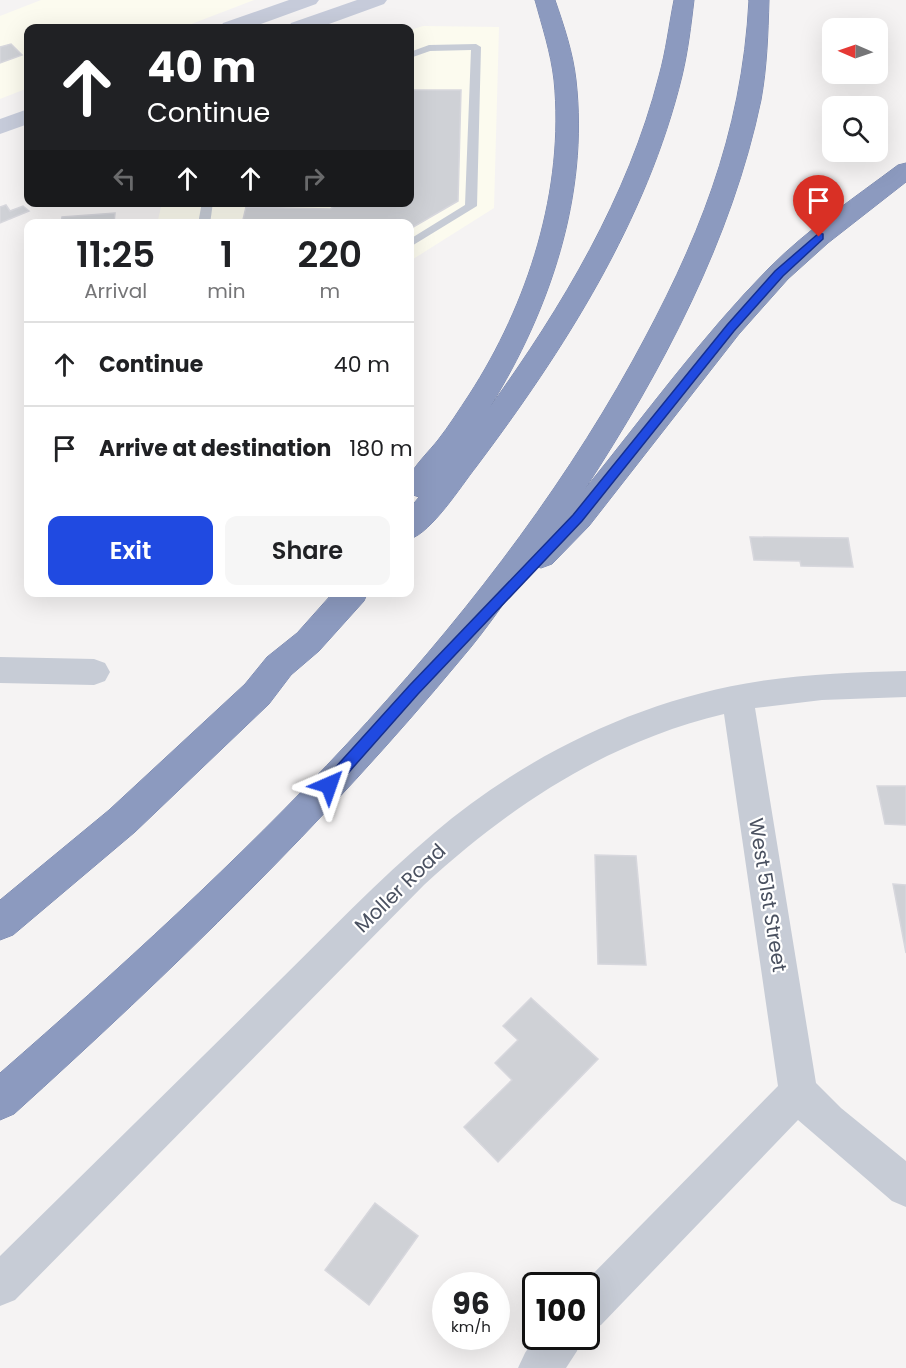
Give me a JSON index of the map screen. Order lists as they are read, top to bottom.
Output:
{
  "streets": {
    "street": ["Moller Road", "West 51st Street"]
  },
  "crossings": [
    ["Moller Road", "West 51st Street"]
  ],
  "north": "left",
  "page": {
    "turn": ["40 m", "Continue"],
    "eta": [
      "11:25",
      "Arrival",
      "1",
      "min",
      "220",
      "m"
    ],
    "list": [
      {
        "name": "Continue",
        "value": "40 m"
      },
      {
        "name": "Arrive at destination",
        "value": "180 m"
      }
    ],
    "buttons": ["Exit", "Share"],
    "speed": "96 km/h",
    "limit": "100"
  }
}
